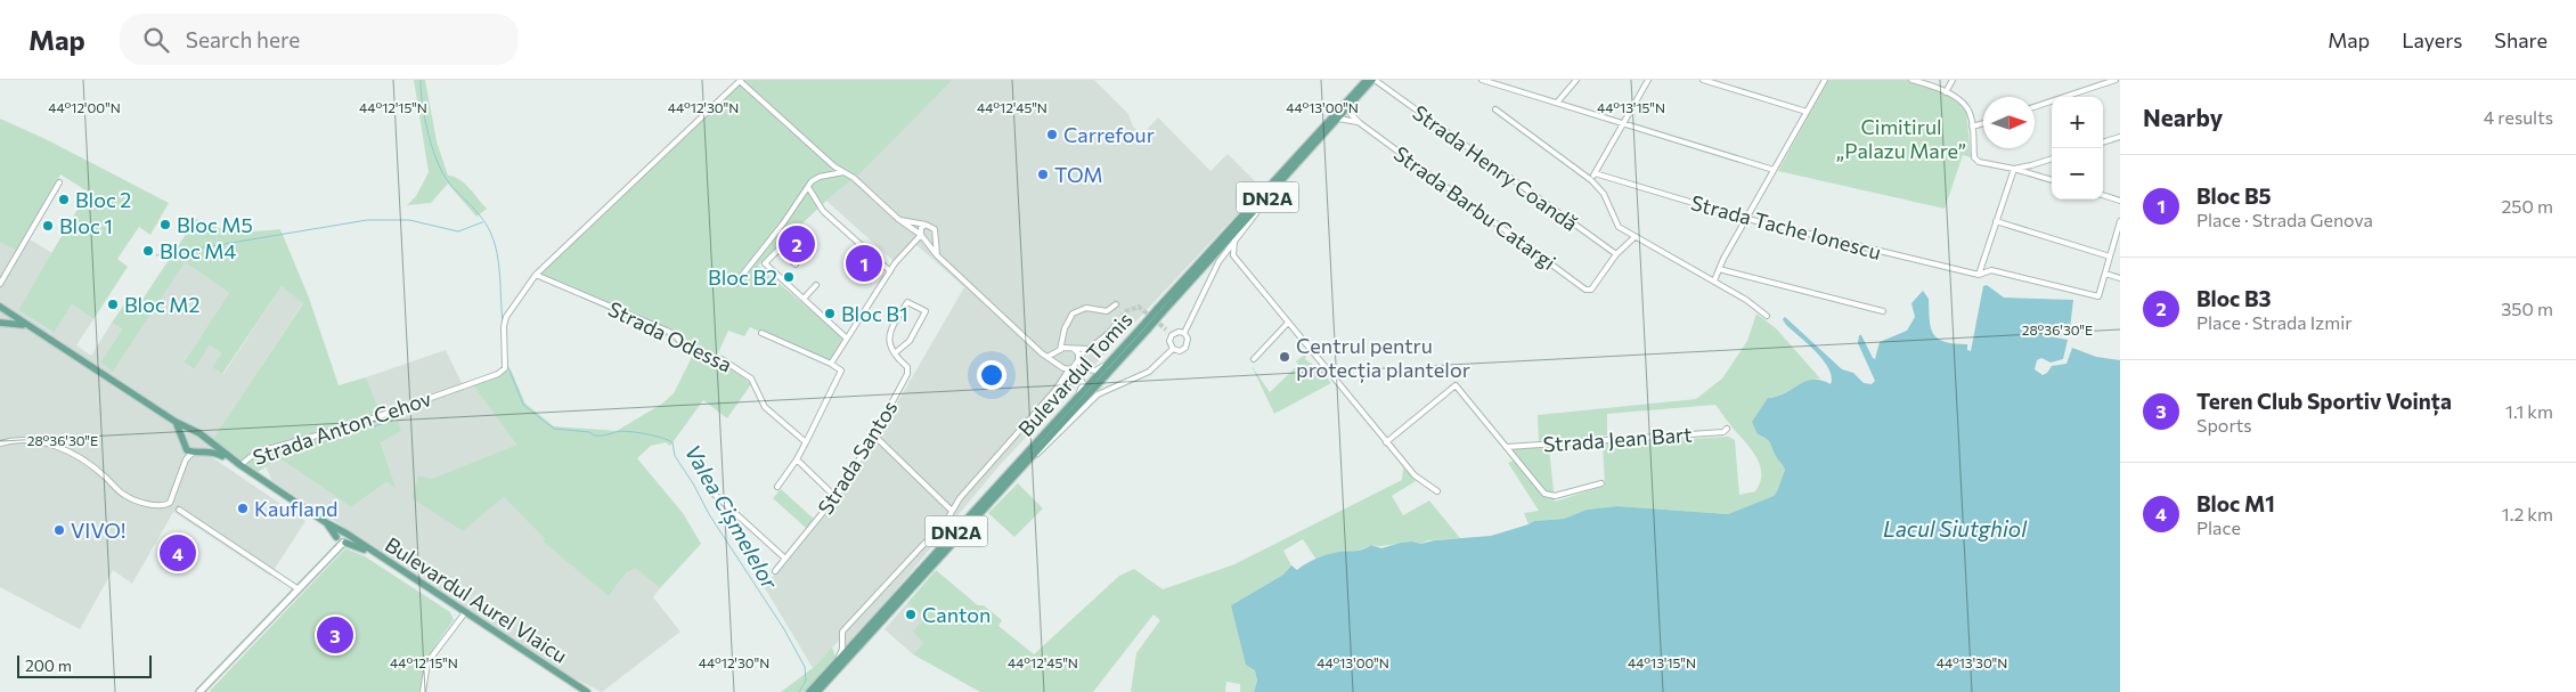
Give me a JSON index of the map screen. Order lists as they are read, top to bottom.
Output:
{
  "streets": {
    "main road": ["DN2A", "Bulevardul Tomis", "Bulevardul Aurel Vlaicu"],
    "street": [
      "Strada Henry Coandă",
      "Strada Barbu Catargi",
      "Strada Tache Ionescu",
      "Strada Odessa",
      "Strada Anton Cehov",
      "Strada Jean Bart",
      "Strada Santos"
    ]
  },
  "crossings": [
    ["Strada Henry Coandă", "Strada Barbu Catargi"],
    ["Strada Henry Coandă", "Bulevardul Tomis"],
    ["Strada Barbu Catargi", "Bulevardul Tomis"],
    ["Strada Odessa", "Strada Anton Cehov"],
    ["Strada Anton Cehov", "Bulevardul Aurel Vlaicu"]
  ],
  "water": ["Valea Cișmelelor", "Lacul Siutghiol"],
  "parks": ["Cimitirul „Palazu Mare”"],
  "places": [
    "Carrefour",
    "TOM",
    "Bloc 2",
    "Bloc M5",
    "Bloc 1",
    "Bloc M4",
    "Bloc B2",
    "Bloc M2",
    "Bloc B1",
    "Centrul pentru protecția plantelor",
    "Kaufland",
    "VIVO!",
    "Canton"
  ],
  "scale_bar": "200 m",
  "north": "right",
  "page": {
    "header": "Map",
    "search": "Search here",
    "nav": ["Map", "Layers", "Share"],
    "heading": ["Nearby", "4 results"],
    "map_buttons": ["+", "−"],
    "list": [
      {
        "mark": "1",
        "name": "Bloc B5",
        "note": "Place · Strada Genova",
        "value": "250 m"
      },
      {
        "mark": "2",
        "name": "Bloc B3",
        "note": "Place · Strada Izmir",
        "value": "350 m"
      },
      {
        "mark": "3",
        "name": "Teren Club Sportiv Voința",
        "note": "Sports",
        "value": "1.1 km"
      },
      {
        "mark": "4",
        "name": "Bloc M1",
        "note": "Place",
        "value": "1.2 km"
      }
    ],
    "pins": [
      "2",
      "1",
      "4",
      "3"
    ],
    "scale": "200 m"
  },
  "coordinates": [
    "44°12'00\"N",
    "44°12'15\"N",
    "44°12'30\"N",
    "44°12'45\"N",
    "44°13'00\"N",
    "44°13'15\"N",
    "28°36'30\"E",
    "44°13'30\"N"
  ]
}
